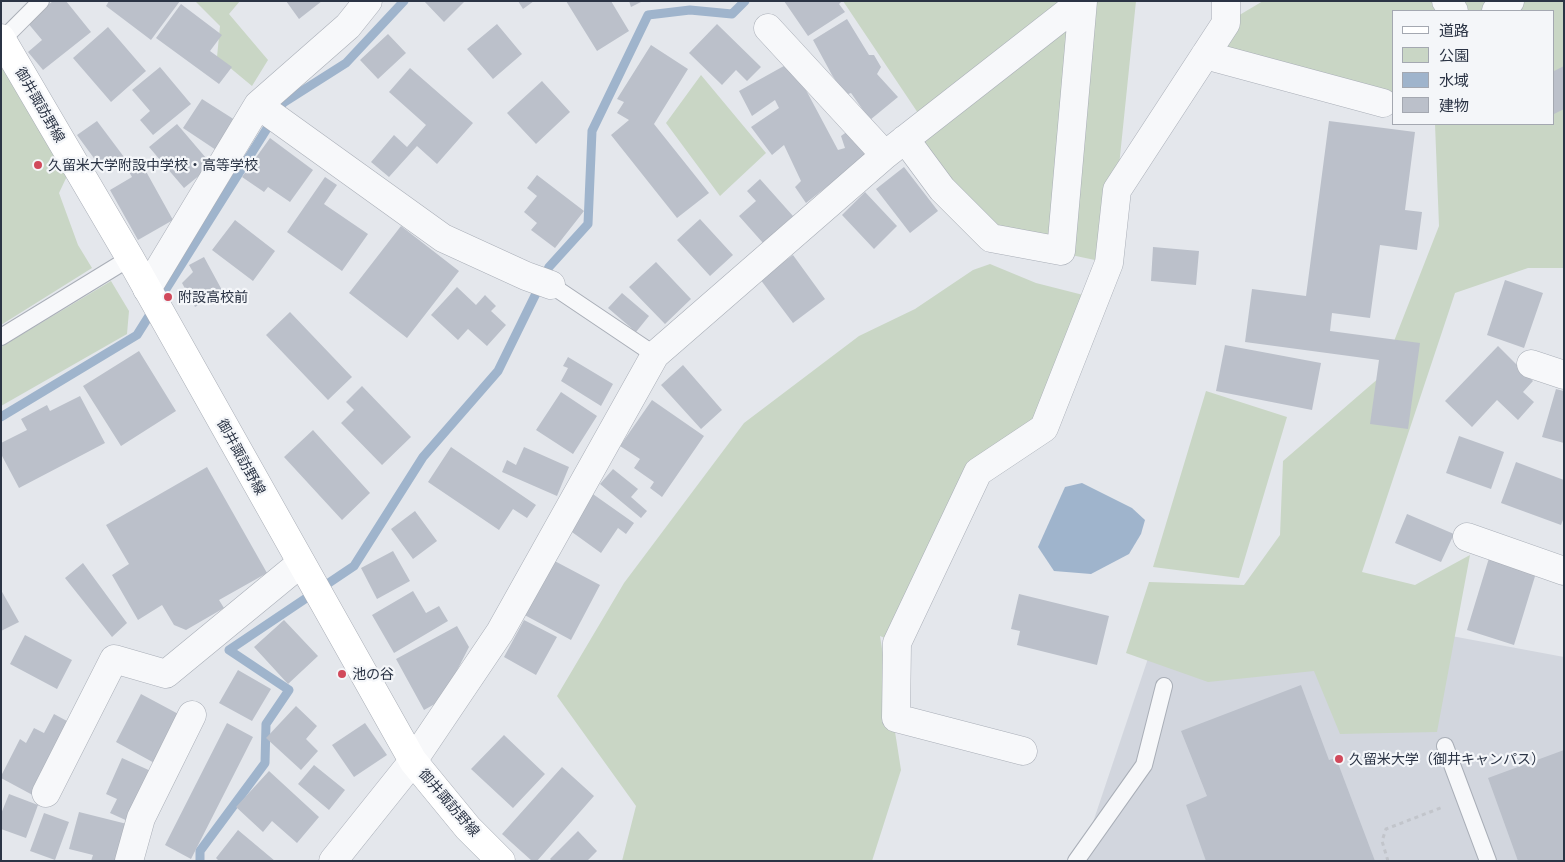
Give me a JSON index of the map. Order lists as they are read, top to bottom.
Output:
{
  "streets": {
    "main road": ["御井諏訪野線"]
  },
  "places": [
    "久留米大学附設中学校・高等学校",
    "附設高校前",
    "池の谷",
    "久留米大学（御井キャンパス）"
  ],
  "legend": [
    "道路",
    "公園",
    "水域",
    "建物"
  ]
}
